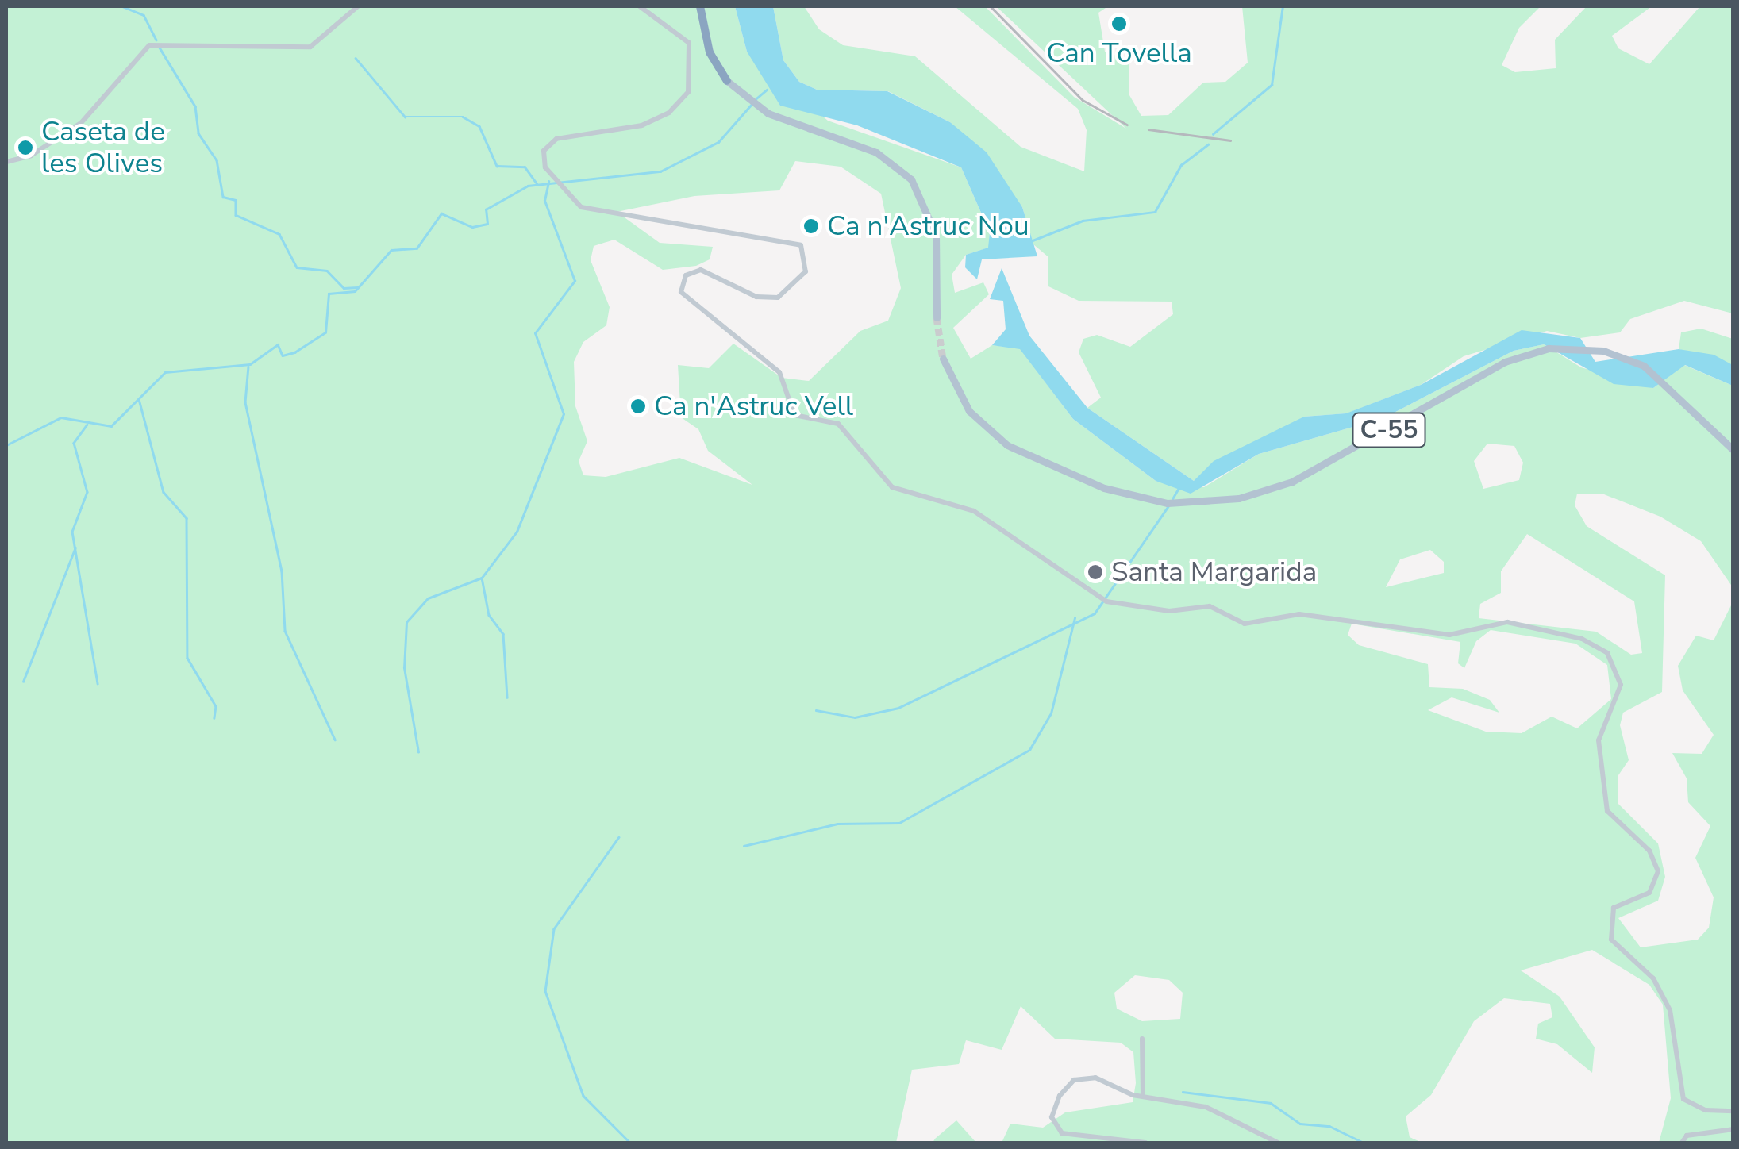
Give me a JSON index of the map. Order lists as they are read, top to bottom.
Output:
{
  "streets": {
    "main road": ["C-55"]
  },
  "places": [
    "Can Tovella",
    "Caseta de les Olives",
    "Ca n'Astruc Nou",
    "Ca n'Astruc Vell",
    "Santa Margarida"
  ]
}
